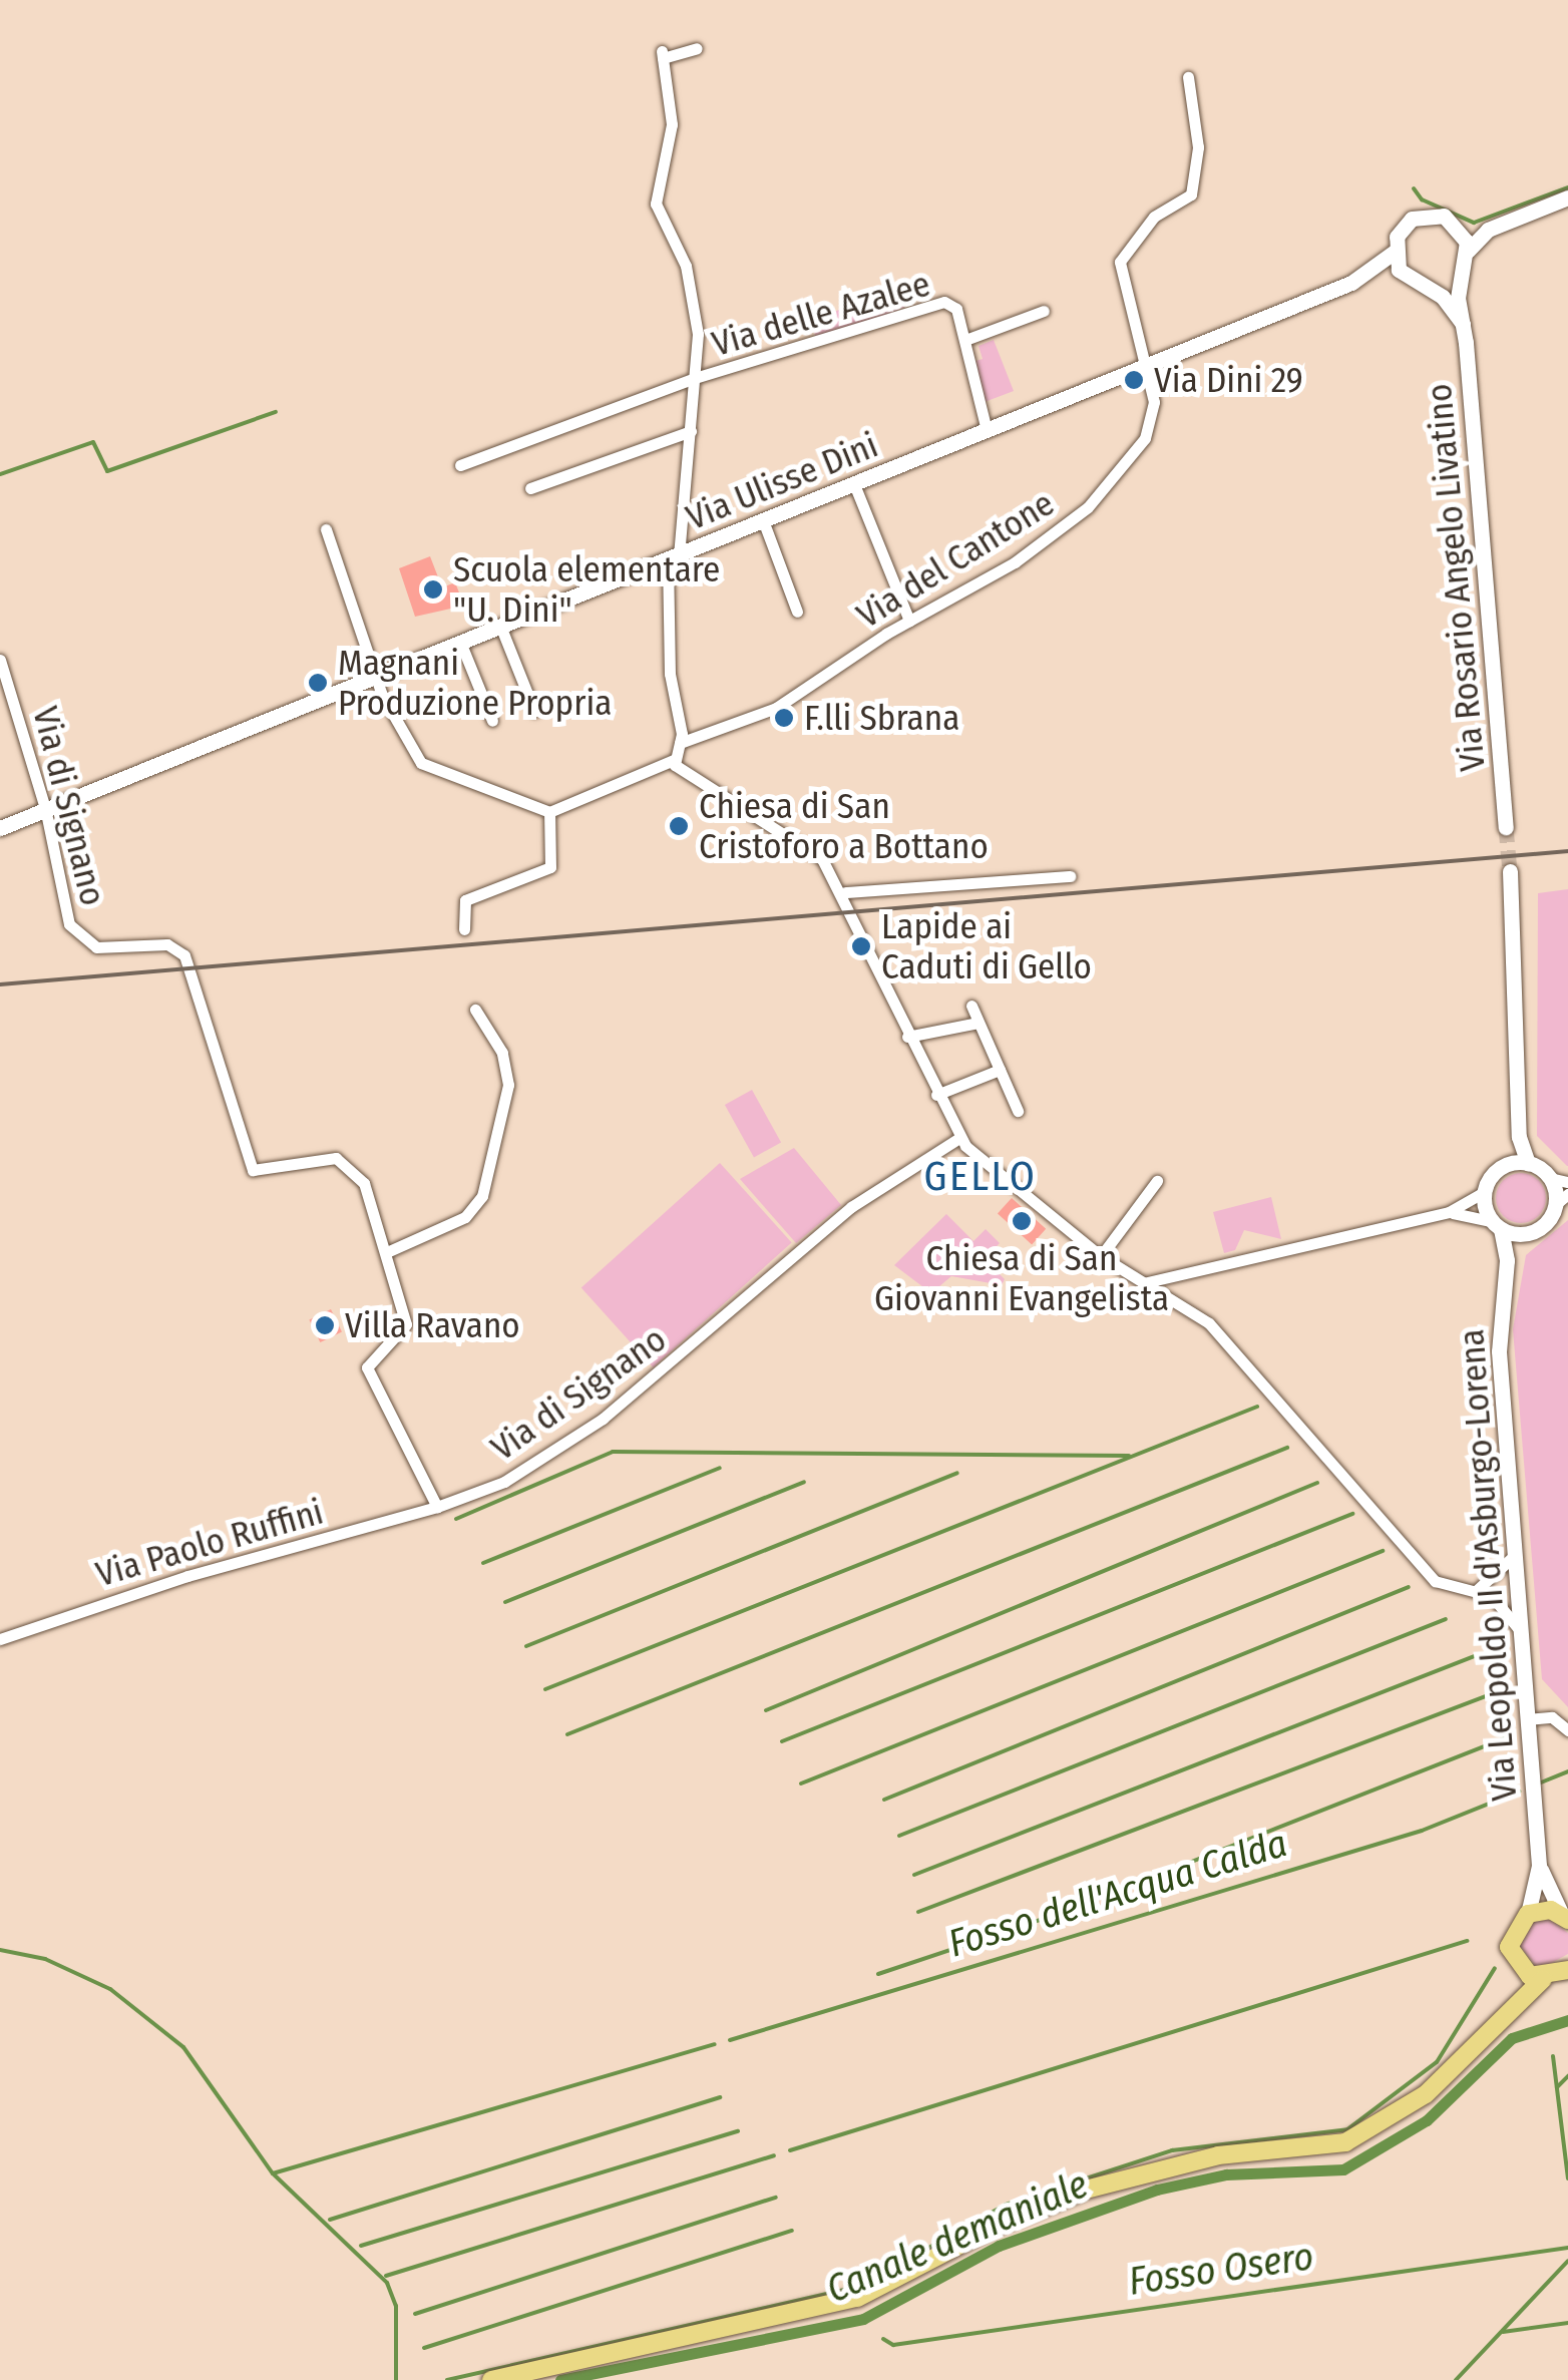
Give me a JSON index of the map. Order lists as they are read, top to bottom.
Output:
{
  "streets": {
    "street": [
      "Via delle Azalee",
      "Via Ulisse Dini",
      "Via del Cantone",
      "Via Rosario Angelo Livatino",
      "Via di Signano",
      "Via Paolo Ruffini",
      "Via Leopoldo II d'Asburgo-Lorena"
    ]
  },
  "crossings": [
    ["Via delle Azalee", "Via Ulisse Dini"],
    ["Via Ulisse Dini", "Via del Cantone"],
    ["Via Ulisse Dini", "Via di Signano"],
    ["Via di Signano", "Via Paolo Ruffini"]
  ],
  "districts": ["GELLO"],
  "water": ["Fosso dell'Acqua Calda", "Canale demaniale", "Fosso Osero"],
  "places": [
    "Via Dini 29",
    "Scuola elementare \"U. Dini\"",
    "Magnani Produzione Propria",
    "F.lli Sbrana",
    "Chiesa di San Cristoforo a Bottano",
    "Lapide ai Caduti di Gello",
    "Chiesa di San Giovanni Evangelista",
    "Villa Ravano"
  ]
}
